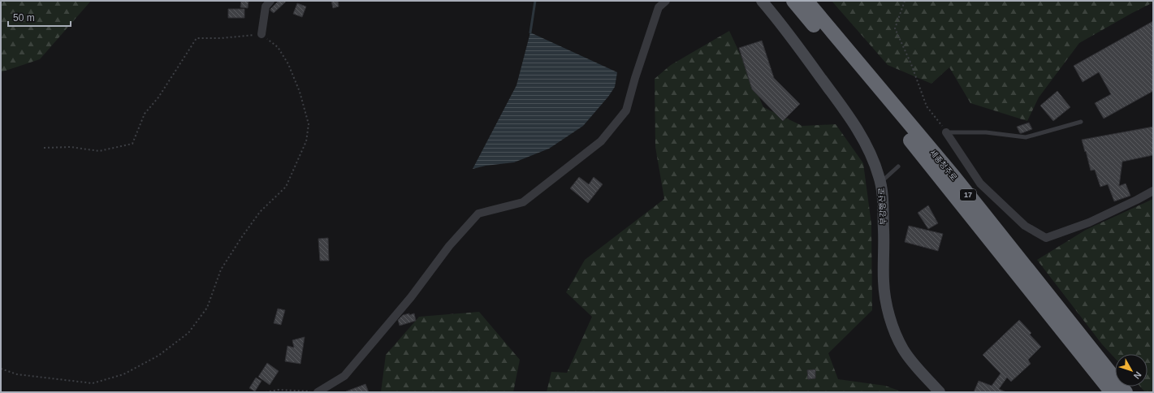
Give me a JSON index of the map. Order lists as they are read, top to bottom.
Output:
{
  "streets": {
    "highway": ["세종청주로", "17"],
    "street": ["부강행산로"]
  },
  "scale_bar": "50 m",
  "north": "bottom right"
}
